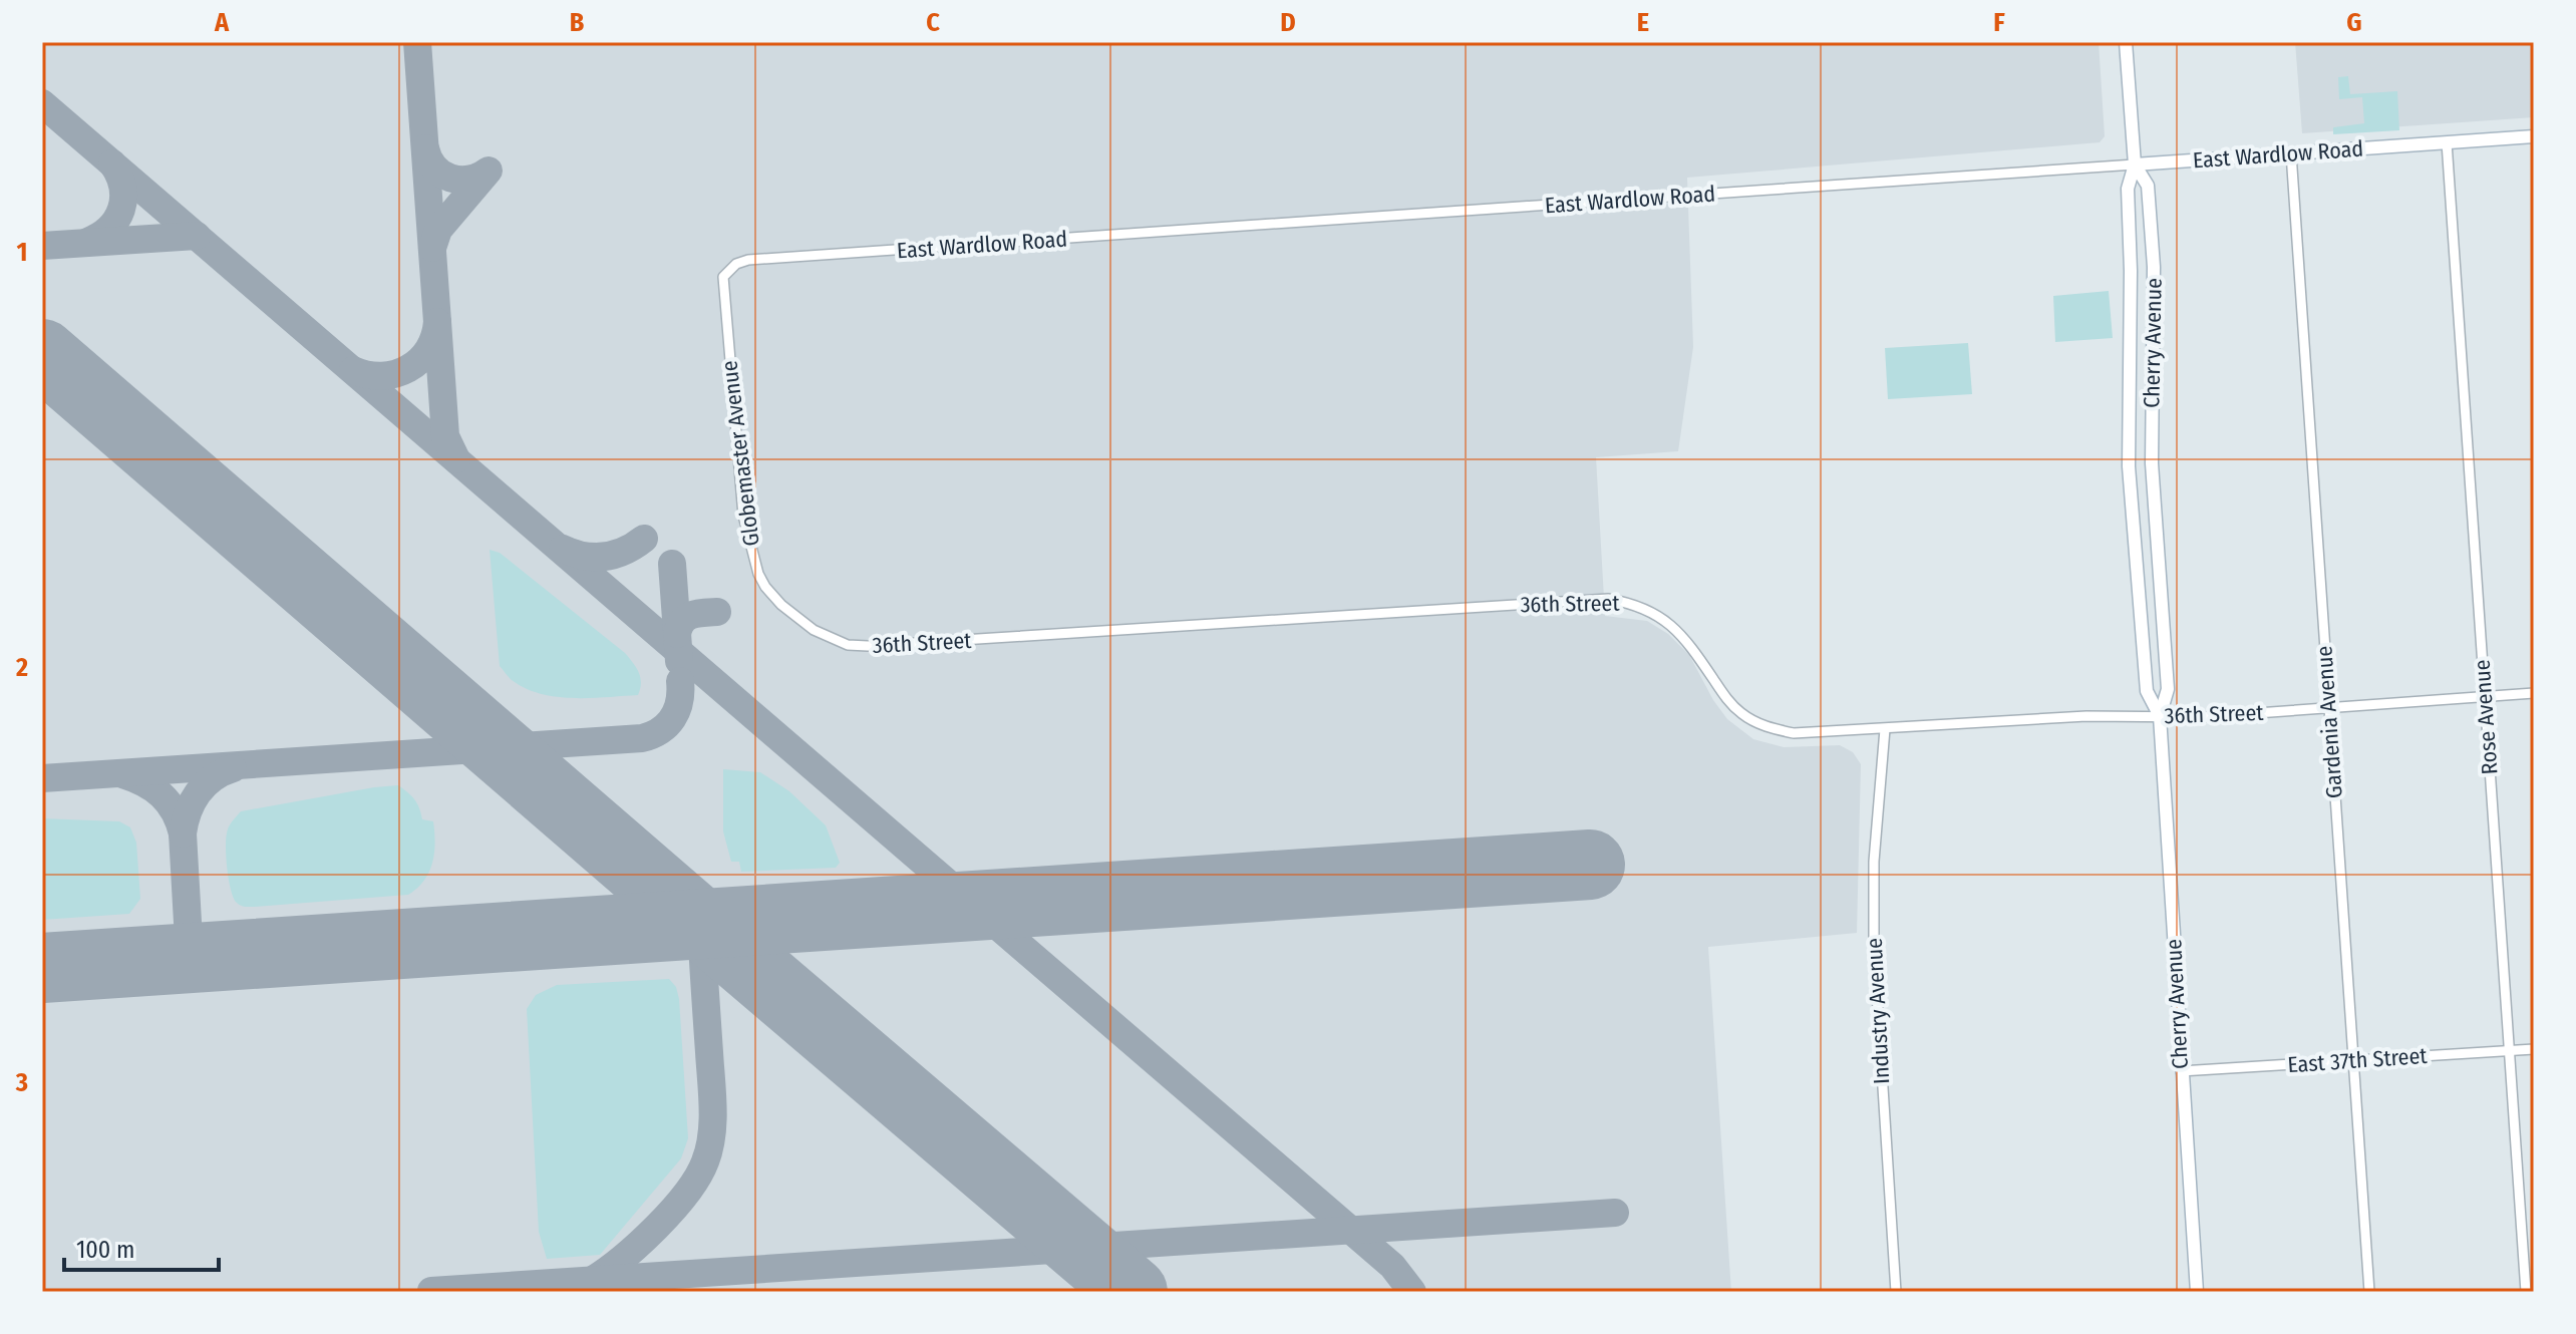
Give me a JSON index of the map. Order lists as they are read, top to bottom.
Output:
{
  "streets": {
    "main road": ["East Wardlow Road", "Cherry Avenue"],
    "street": [
      "Globemaster Avenue",
      "36th Street",
      "Rose Avenue",
      "Gardenia Avenue",
      "Industry Avenue",
      "East 37th Street"
    ]
  },
  "crossings": [
    ["East Wardlow Road", "Cherry Avenue"],
    ["East Wardlow Road", "Globemaster Avenue"],
    ["East Wardlow Road", "Rose Avenue"],
    ["East Wardlow Road", "Gardenia Avenue"],
    ["Cherry Avenue", "36th Street"],
    ["Cherry Avenue", "East 37th Street"],
    ["Globemaster Avenue", "36th Street"],
    ["36th Street", "Rose Avenue"],
    ["36th Street", "Gardenia Avenue"],
    ["36th Street", "Industry Avenue"],
    ["Rose Avenue", "East 37th Street"],
    ["Gardenia Avenue", "East 37th Street"]
  ],
  "scale_bar": "100 m",
  "grid": {
    "columns": [
      "A",
      "B",
      "C",
      "D",
      "E",
      "F",
      "G"
    ],
    "rows": ["1", "2", "3"]
  }
}
